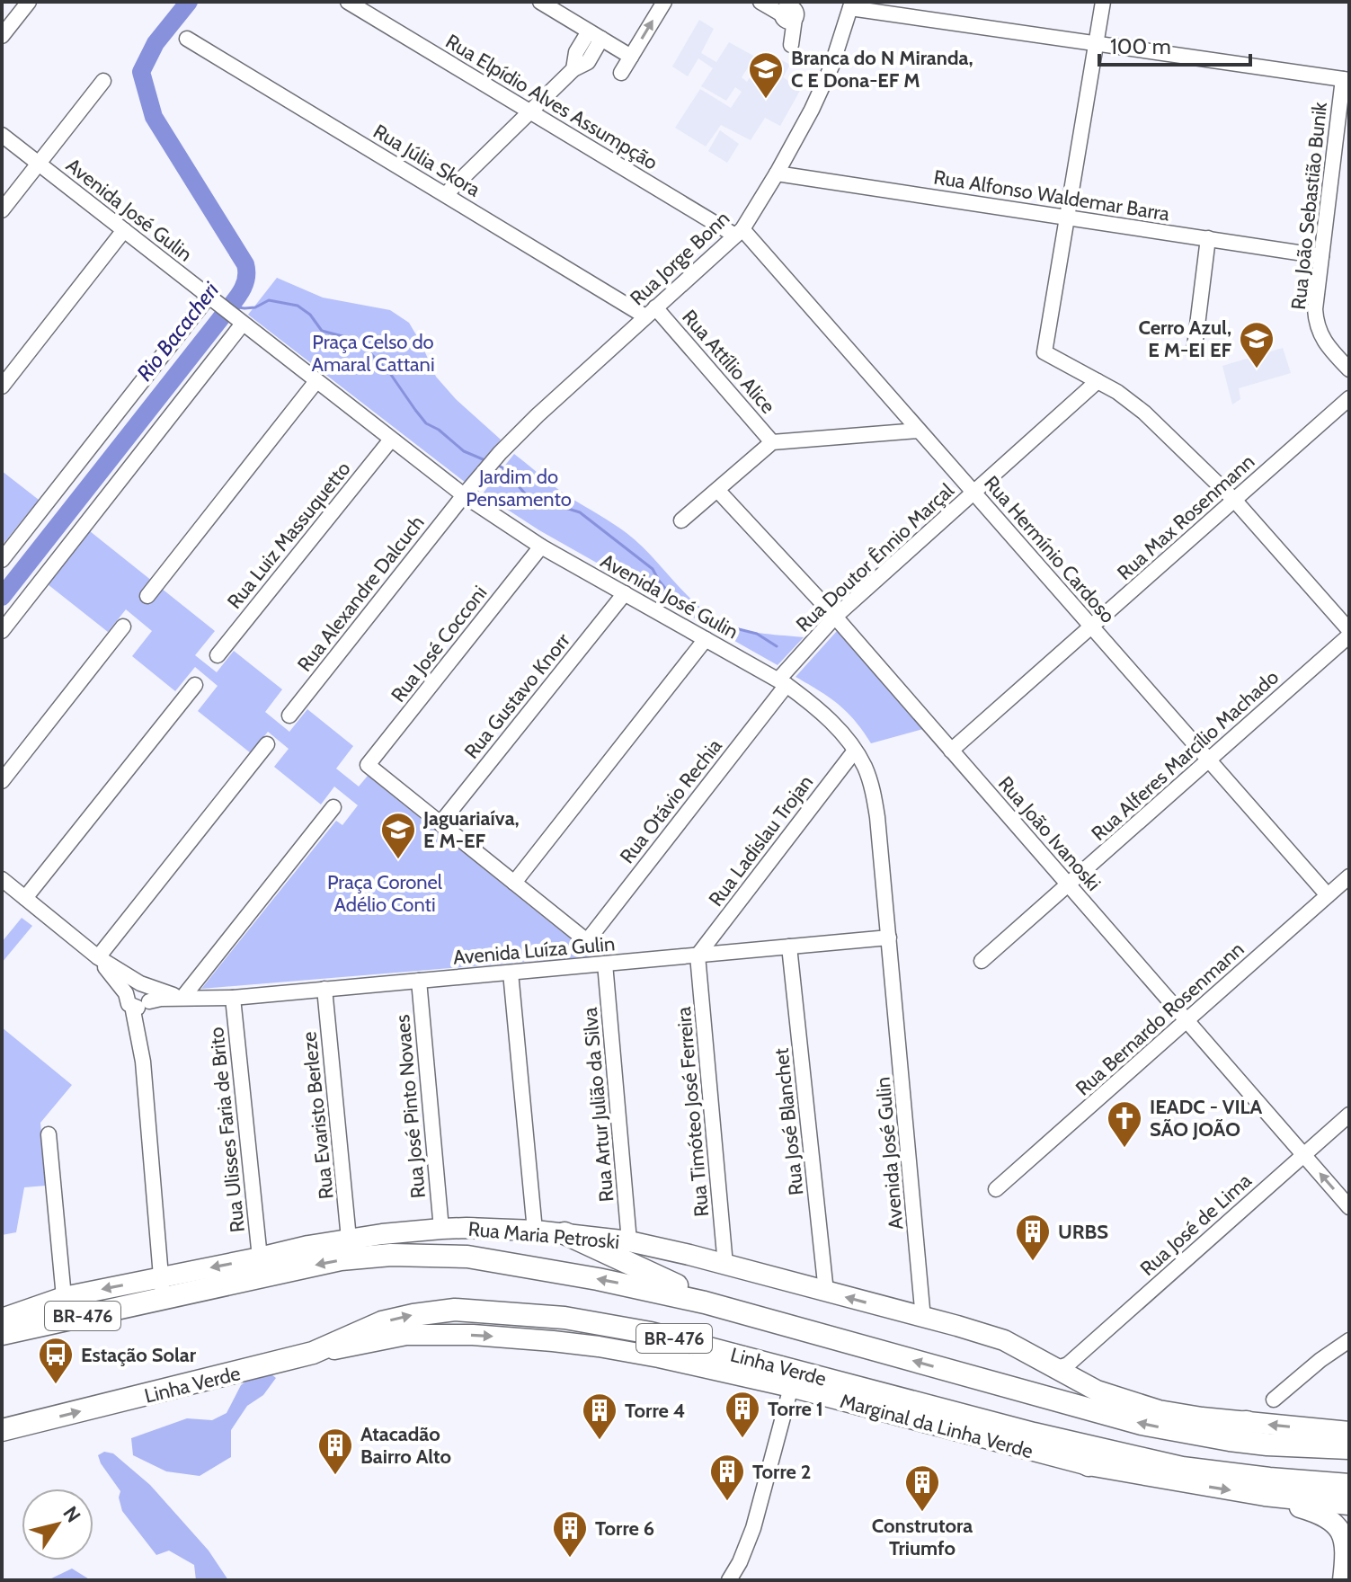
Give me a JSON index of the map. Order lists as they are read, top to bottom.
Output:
{
  "streets": {
    "highway": ["BR-476", "Linha Verde"],
    "main road": ["Rua Maria Petroski", "Marginal da Linha Verde"],
    "street": [
      "Rua Elpídio Alves Assumpção",
      "Rua Júlia Skora",
      "Rua Alfonso Waldemar Barra",
      "Rua João Sebastião Bunik",
      "Avenida José Gulin",
      "Rua Jorge Bonn",
      "Rua Attílio Alice",
      "Rua Max Rosenmann",
      "Rua Luiz Massuquetto",
      "Rua Hermínio Cardoso",
      "Rua Doutor Ênnio Marçal",
      "Rua Alexandre Dalcuch",
      "Rua José Cocconi",
      "Rua Gustavo Knorr",
      "Rua Alferes Marcílio Machado",
      "Rua Otávio Rechia",
      "Rua João Ivanoski",
      "Rua Ladislau Trojan",
      "Avenida Luíza Gulin",
      "Rua Bernardo Rosenmann",
      "Rua Artur Julião da Silva",
      "Rua José Pinto Novaes",
      "Rua Timóteo José Ferreira",
      "Rua Evaristo Berleze",
      "Rua José Blanchet",
      "Rua Ulisses Faria de Brito",
      "Rua José de Lima"
    ]
  },
  "crossings": [
    ["Rua Elpídio Alves Assumpção", "Rua Jorge Bonn"],
    ["Rua Elpídio Alves Assumpção", "Rua Hermínio Cardoso"],
    ["Rua Júlia Skora", "Rua Jorge Bonn"],
    ["Rua Júlia Skora", "Rua Attílio Alice"],
    ["Rua Alfonso Waldemar Barra", "Rua João Sebastião Bunik"],
    ["Rua Alfonso Waldemar Barra", "Rua Jorge Bonn"],
    ["Avenida José Gulin", "Rua Jorge Bonn"],
    ["Avenida José Gulin", "Rua Luiz Massuquetto"],
    ["Avenida José Gulin", "Rua Doutor Ênnio Marçal"],
    ["Avenida José Gulin", "Rua Alexandre Dalcuch"],
    ["Avenida José Gulin", "Rua José Cocconi"],
    ["Avenida José Gulin", "Rua Gustavo Knorr"],
    ["Avenida José Gulin", "Rua Otávio Rechia"],
    ["Avenida José Gulin", "Rua Ladislau Trojan"],
    ["Avenida José Gulin", "Avenida Luíza Gulin"],
    ["Avenida José Gulin", "Rua Maria Petroski"],
    ["Rua Jorge Bonn", "Rua Attílio Alice"],
    ["Rua Jorge Bonn", "Rua Hermínio Cardoso"],
    ["Rua Jorge Bonn", "Rua Alexandre Dalcuch"],
    ["Rua Max Rosenmann", "Rua Hermínio Cardoso"],
    ["Rua Max Rosenmann", "Rua João Ivanoski"],
    ["Rua Hermínio Cardoso", "Rua Doutor Ênnio Marçal"],
    ["Rua Hermínio Cardoso", "Rua Alferes Marcílio Machado"],
    ["Rua Hermínio Cardoso", "Rua Bernardo Rosenmann"],
    ["Rua Doutor Ênnio Marçal", "Rua Otávio Rechia"],
    ["Rua Doutor Ênnio Marçal", "Rua João Ivanoski"],
    ["Rua José Cocconi", "Rua Gustavo Knorr"],
    ["Rua Alferes Marcílio Machado", "Rua João Ivanoski"],
    ["Rua João Ivanoski", "Rua Bernardo Rosenmann"],
    ["Rua João Ivanoski", "Rua José de Lima"],
    ["Rua Ladislau Trojan", "Avenida Luíza Gulin"],
    ["Rua Ladislau Trojan", "Rua Timóteo José Ferreira"],
    ["Avenida Luíza Gulin", "Rua Artur Julião da Silva"],
    ["Avenida Luíza Gulin", "Rua José Pinto Novaes"],
    ["Avenida Luíza Gulin", "Rua Timóteo José Ferreira"],
    ["Avenida Luíza Gulin", "Rua Evaristo Berleze"],
    ["Avenida Luíza Gulin", "Rua José Blanchet"],
    ["Avenida Luíza Gulin", "Rua Ulisses Faria de Brito"],
    ["Rua Artur Julião da Silva", "Rua Maria Petroski"],
    ["Rua José Pinto Novaes", "Rua Maria Petroski"],
    ["Rua Timóteo José Ferreira", "Rua Maria Petroski"],
    ["Rua Evaristo Berleze", "Rua Maria Petroski"],
    ["Rua José Blanchet", "Rua Maria Petroski"],
    ["Rua Ulisses Faria de Brito", "Rua Maria Petroski"],
    ["Rua José de Lima", "Rua Maria Petroski"],
    ["Rua Maria Petroski", "Linha Verde"],
    ["Linha Verde", "Marginal da Linha Verde"]
  ],
  "one_way": ["Marginal da Linha Verde"],
  "water": ["Rio Bacacheri"],
  "parks": ["Praça Celso do Amaral Cattani", "Jardim do Pensamento", "Praça Coronel Adélio Conti"],
  "places": {
    "school or university": ["Branca do N Miranda, C E Dona-EF M", "Cerro Azul, E M-EI EF", "Jaguariaíva, E M-EF"],
    "church": ["IEADC - VILA SÃO JOÃO"],
    "building": [
      "URBS",
      "Torre 1",
      "Torre 4",
      "Atacadão Bairro Alto",
      "Torre 2",
      "Construtora Triumfo",
      "Torre 6"
    ],
    "bus stop": ["Estação Solar"]
  },
  "scale_bar": "100 m",
  "north": "top right"
}
